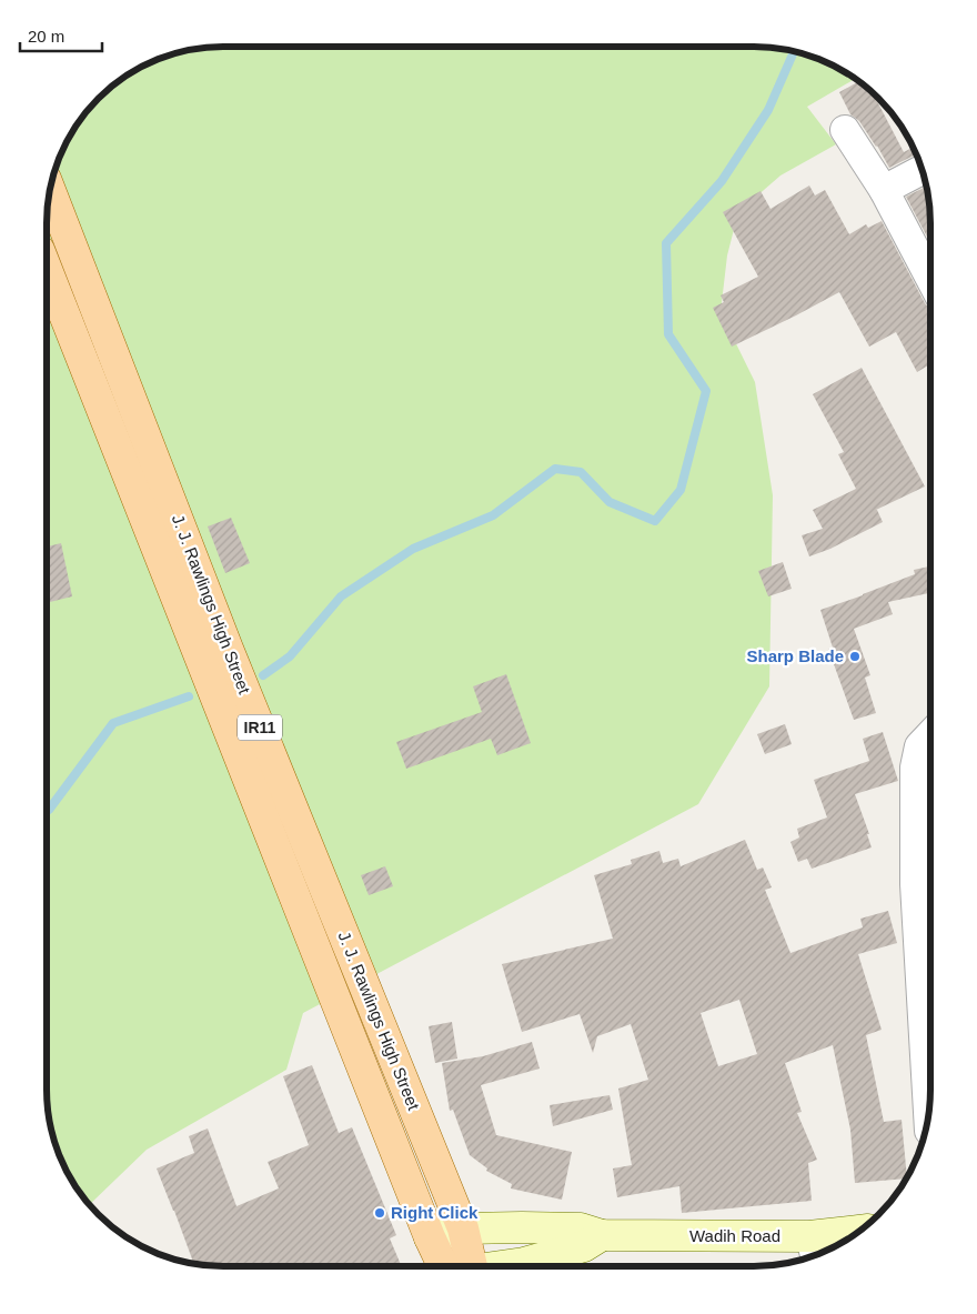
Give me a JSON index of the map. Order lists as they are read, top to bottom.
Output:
{
  "streets": {
    "main road": ["J. J. Rawlings High Street", "IR11"],
    "street": ["Wadih Road"]
  },
  "crossings": [
    ["J. J. Rawlings High Street", "Wadih Road"]
  ],
  "places": ["Sharp Blade", "Right Click"],
  "scale_bar": "20 m"
}
